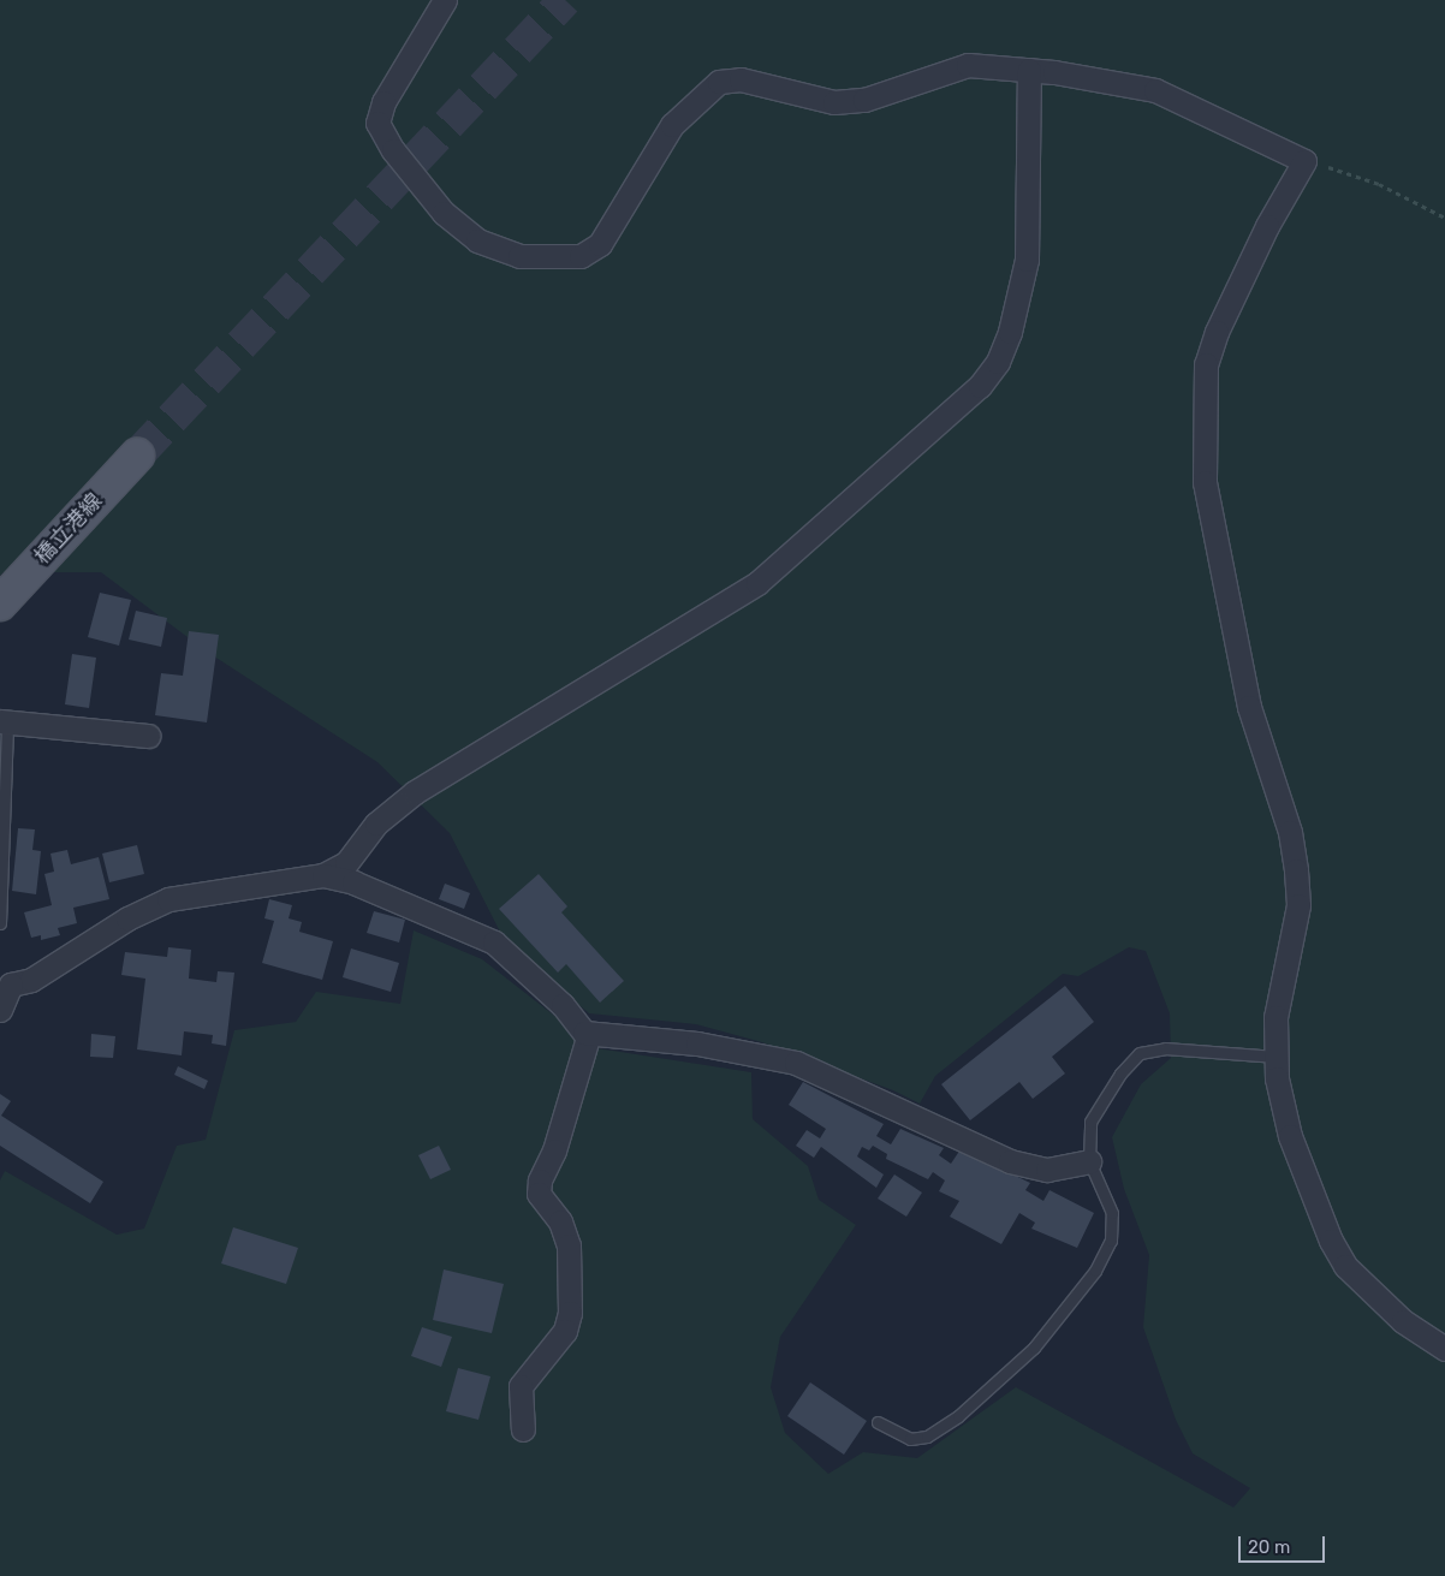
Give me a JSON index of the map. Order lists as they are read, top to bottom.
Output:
{
  "streets": {
    "main road": ["橋立港線"]
  },
  "scale_bar": "20 m"
}
